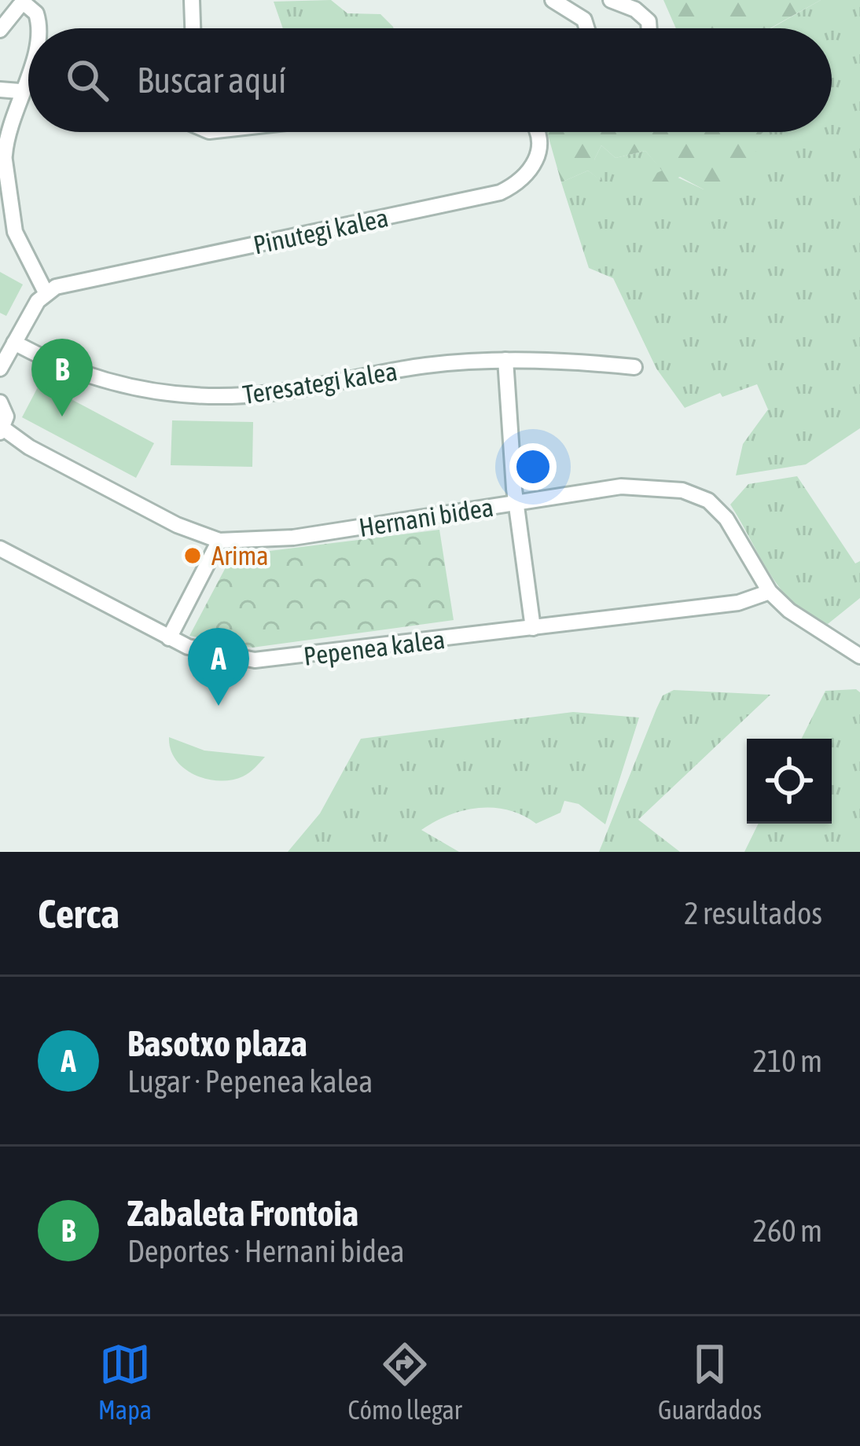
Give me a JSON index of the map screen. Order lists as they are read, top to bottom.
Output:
{
  "streets": {
    "street": [
      "Pinutegi kalea",
      "Teresategi kalea",
      "Hernani bidea",
      "Pepenea kalea"
    ]
  },
  "crossings": [
    ["Hernani bidea", "Pepenea kalea"]
  ],
  "places": ["Arima"],
  "page": {
    "search": "Buscar aquí",
    "pins": ["B", "A"],
    "heading": ["Cerca", "2 resultados"],
    "list": [
      {
        "mark": "A",
        "name": "Basotxo plaza",
        "note": "Lugar · Pepenea kalea",
        "value": "210 m"
      },
      {
        "mark": "B",
        "name": "Zabaleta Frontoia",
        "note": "Deportes · Hernani bidea",
        "value": "260 m"
      }
    ],
    "nav": ["Mapa", "Cómo llegar", "Guardados"]
  }
}
